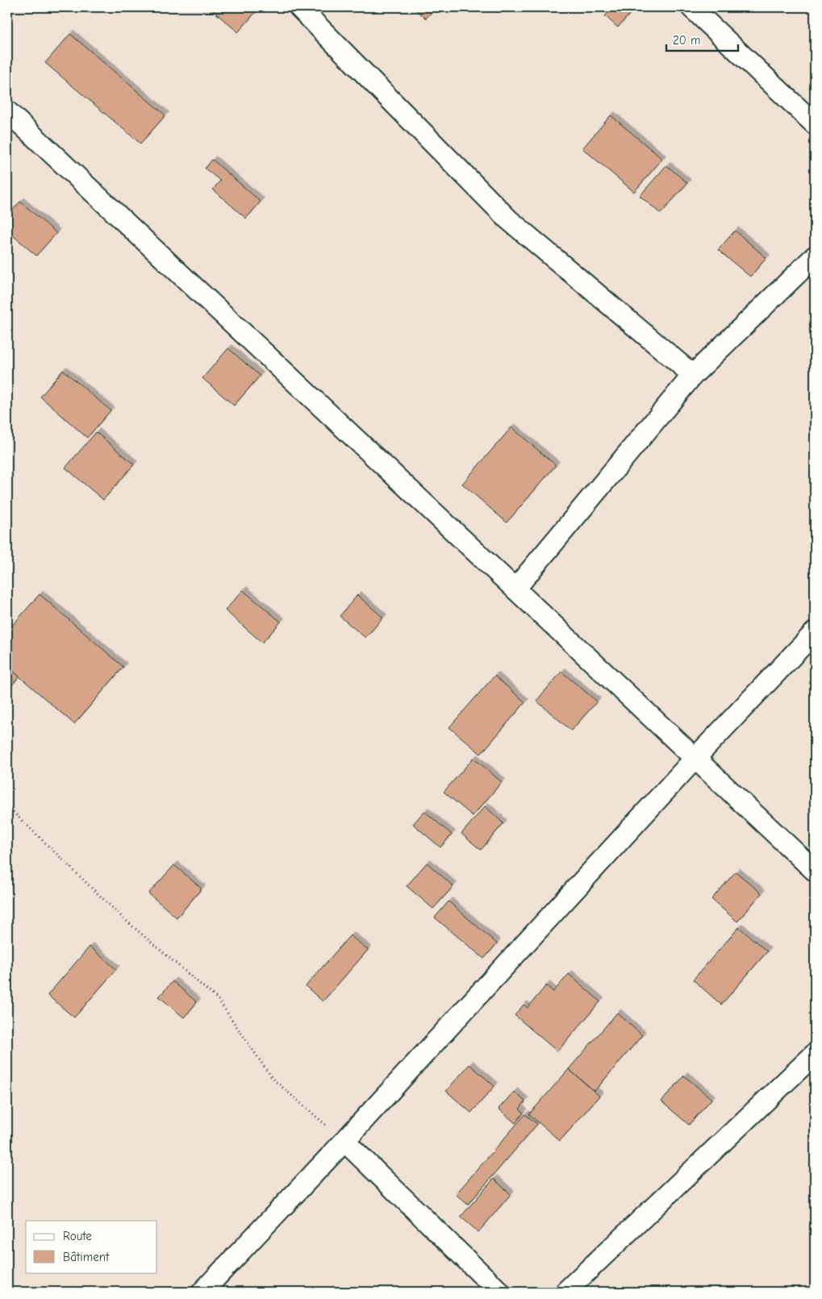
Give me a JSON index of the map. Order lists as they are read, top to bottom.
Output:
{
  "legend": ["Route", "Bâtiment"],
  "scale_bar": "20 m"
}
